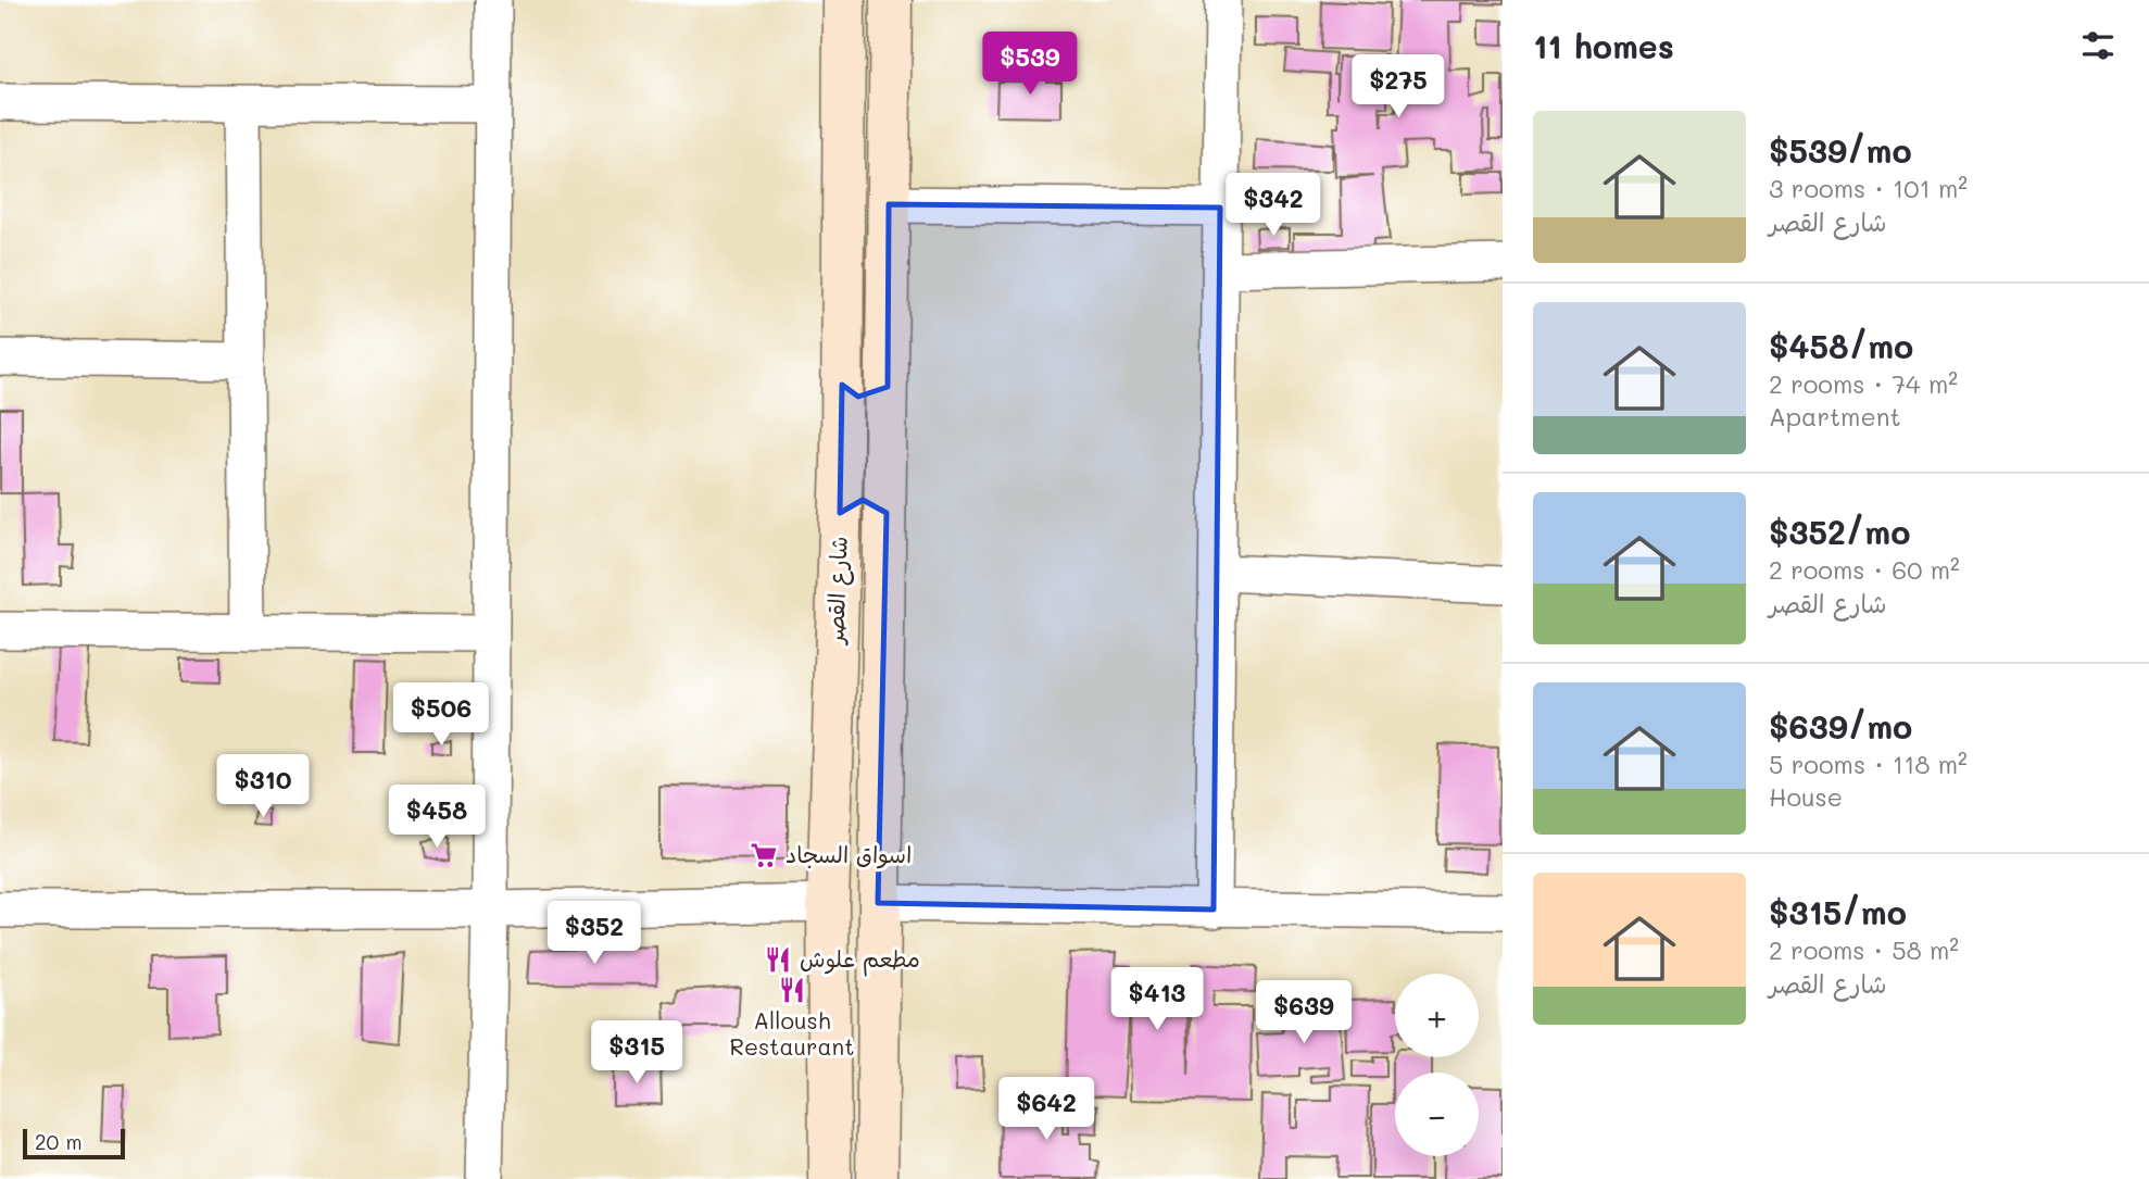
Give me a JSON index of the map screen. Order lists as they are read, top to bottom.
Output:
{
  "streets": {
    "street": ["شارع القصر"]
  },
  "places": {
    "supermarket": ["اسواق السجاد"],
    "restaurant": ["مطعم علوش", "Alloush Restaurant"]
  },
  "scale_bar": "20 m",
  "page": {
    "heading": "11 homes",
    "price": [
      "$539",
      "$275",
      "$342",
      "$506",
      "$310",
      "$458",
      "$352",
      "$413",
      "$639",
      "$315",
      "$642"
    ],
    "list": [
      {
        "name": "$539/mo",
        "note": "3 rooms · 101 m² · شارع القصر"
      },
      {
        "name": "$458/mo",
        "note": "2 rooms · 74 m² · Apartment"
      },
      {
        "name": "$352/mo",
        "note": "2 rooms · 60 m² · شارع القصر"
      },
      {
        "name": "$639/mo",
        "note": "5 rooms · 118 m² · House"
      },
      {
        "name": "$315/mo",
        "note": "2 rooms · 58 m² · شارع القصر"
      }
    ],
    "map_buttons": ["+", "−"],
    "scale": "20 m"
  }
}
